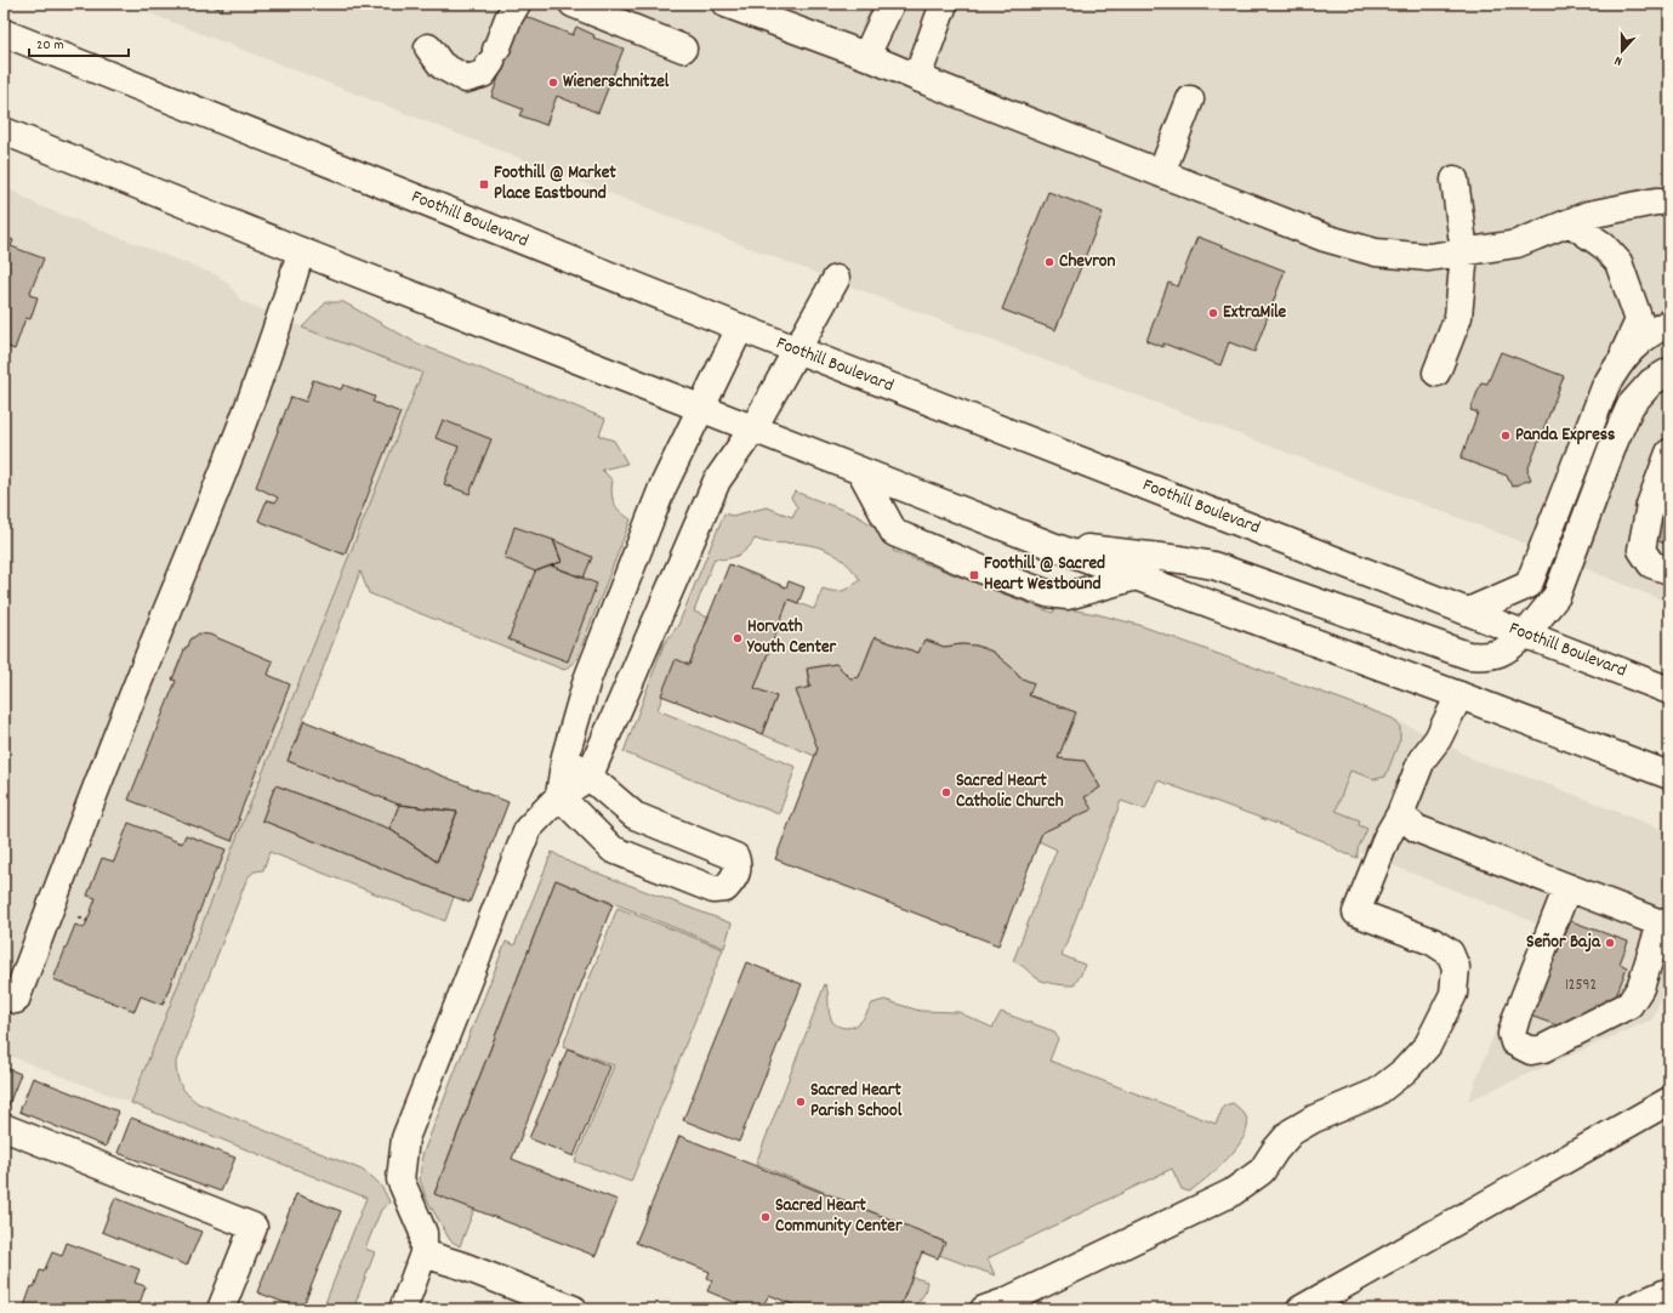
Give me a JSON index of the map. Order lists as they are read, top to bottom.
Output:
{
  "streets": {
    "main road": ["Foothill Boulevard"]
  },
  "places": {
    "other": [
      "Wienerschnitzel",
      "Chevron",
      "ExtraMile",
      "Panda Express",
      "Horvath Youth Center",
      "Sacred Heart Catholic Church",
      "Señor Baja",
      "Sacred Heart Parish School",
      "Sacred Heart Community Center"
    ],
    "transit": ["Foothill @ Market Place Eastbound", "Foothill @ Sacred Heart Westbound"]
  },
  "house_numbers": ["12592"],
  "scale_bar": "20 m",
  "north": "bottom"
}
